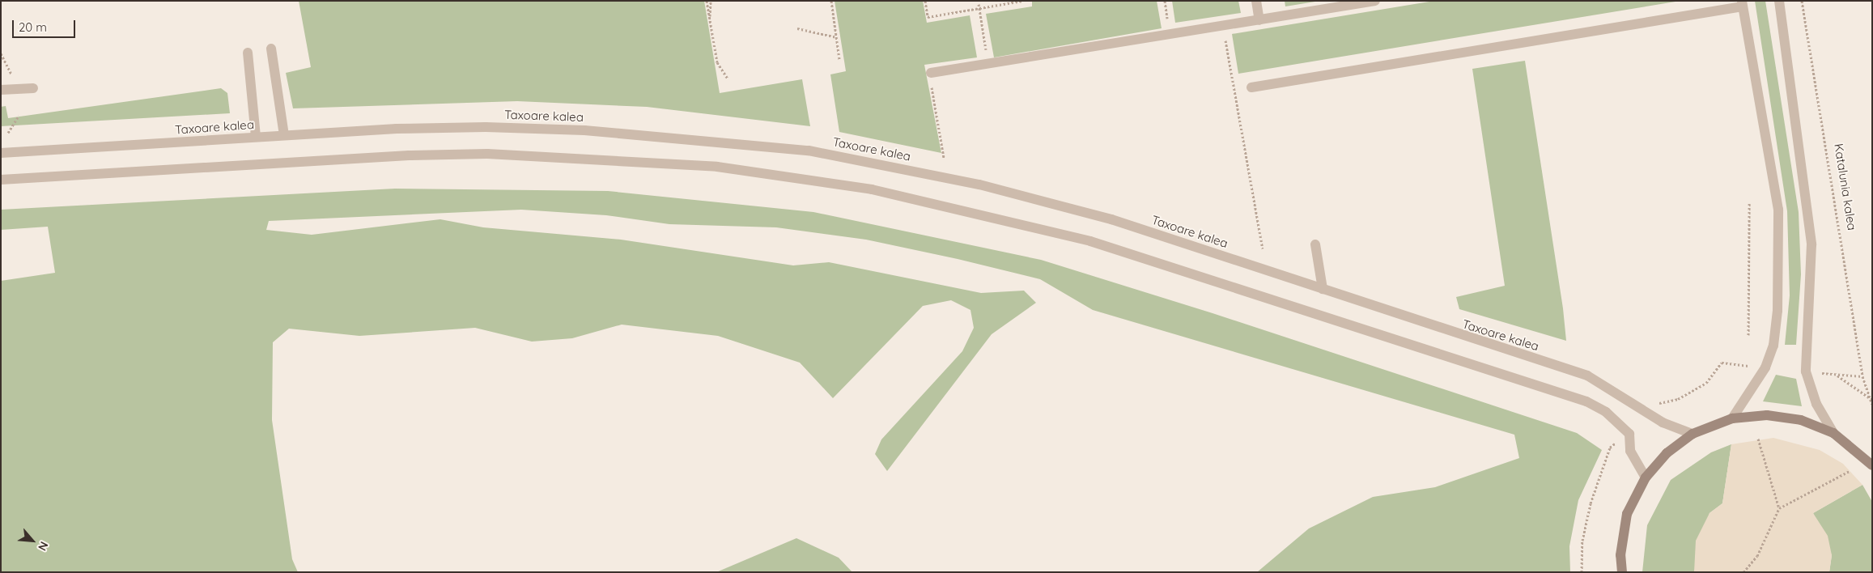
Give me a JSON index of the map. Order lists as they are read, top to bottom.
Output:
{
  "streets": {
    "street": ["Taxoare kalea"],
    "path": ["Katalunia kalea"]
  },
  "scale_bar": "20 m",
  "north": "bottom right"
}
